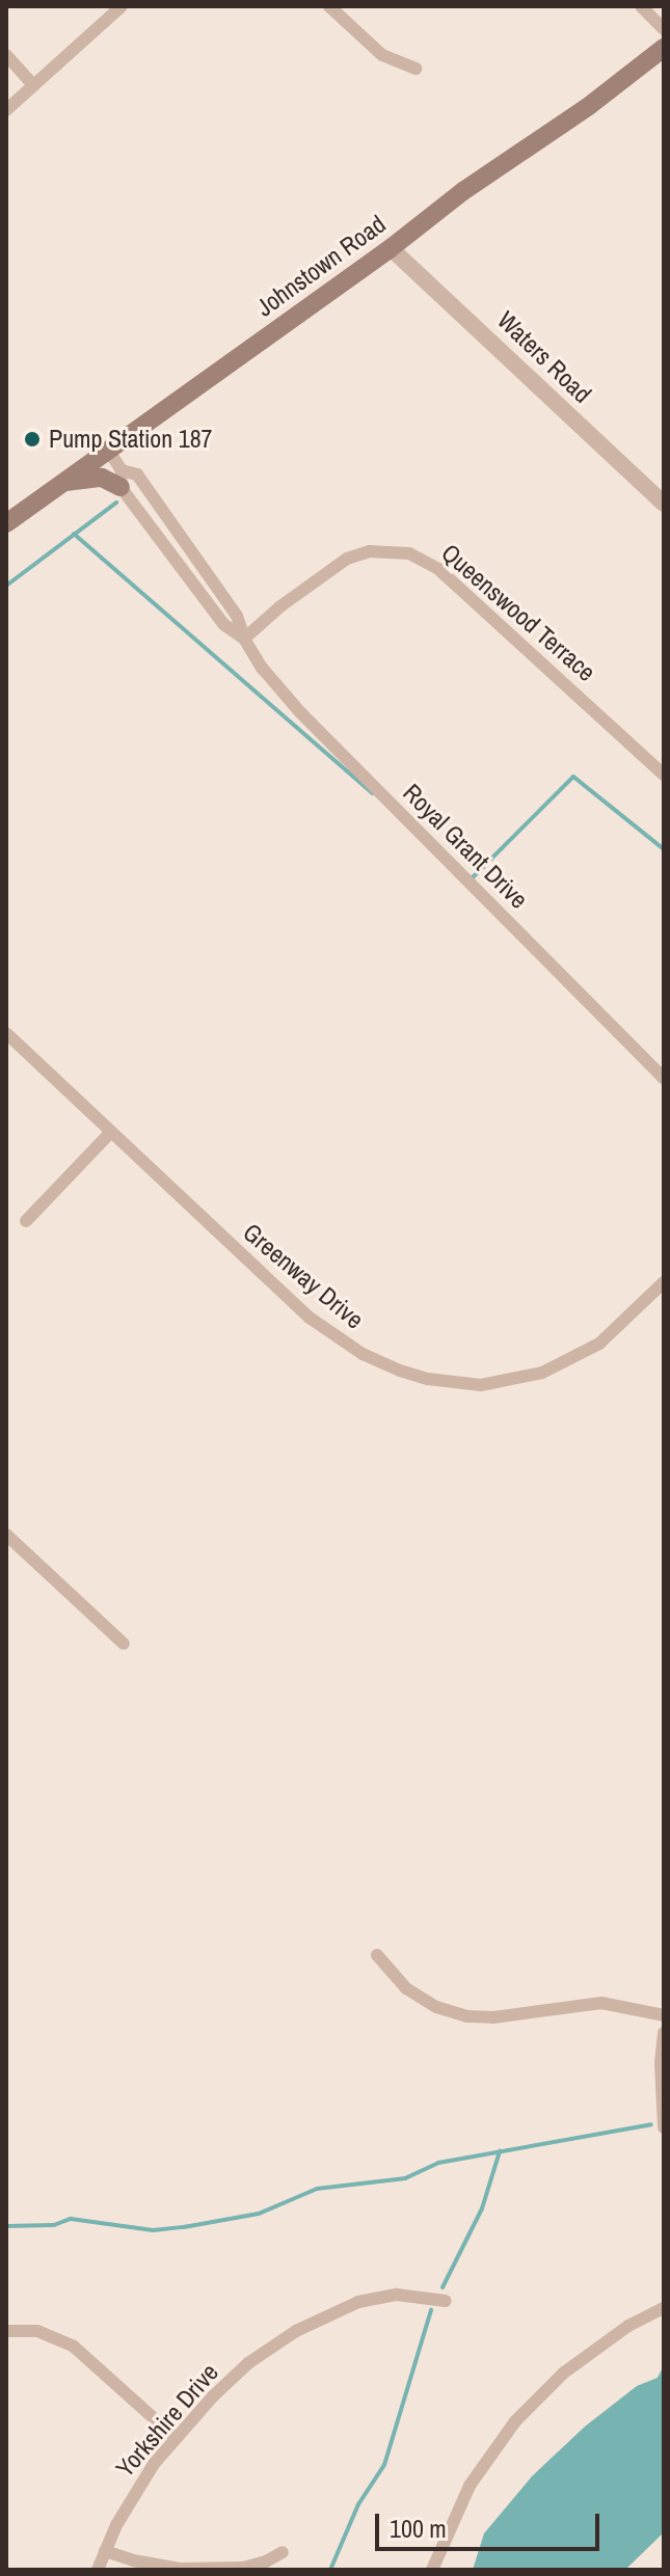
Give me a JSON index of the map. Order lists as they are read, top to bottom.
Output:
{
  "streets": {
    "main road": ["Johnstown Road"],
    "street": [
      "Waters Road",
      "Queenswood Terrace",
      "Royal Grant Drive",
      "Greenway Drive",
      "Yorkshire Drive"
    ]
  },
  "crossings": [
    ["Johnstown Road", "Waters Road"],
    ["Johnstown Road", "Royal Grant Drive"],
    ["Queenswood Terrace", "Royal Grant Drive"]
  ],
  "places": ["Pump Station 187"],
  "scale_bar": "100 m"
}
